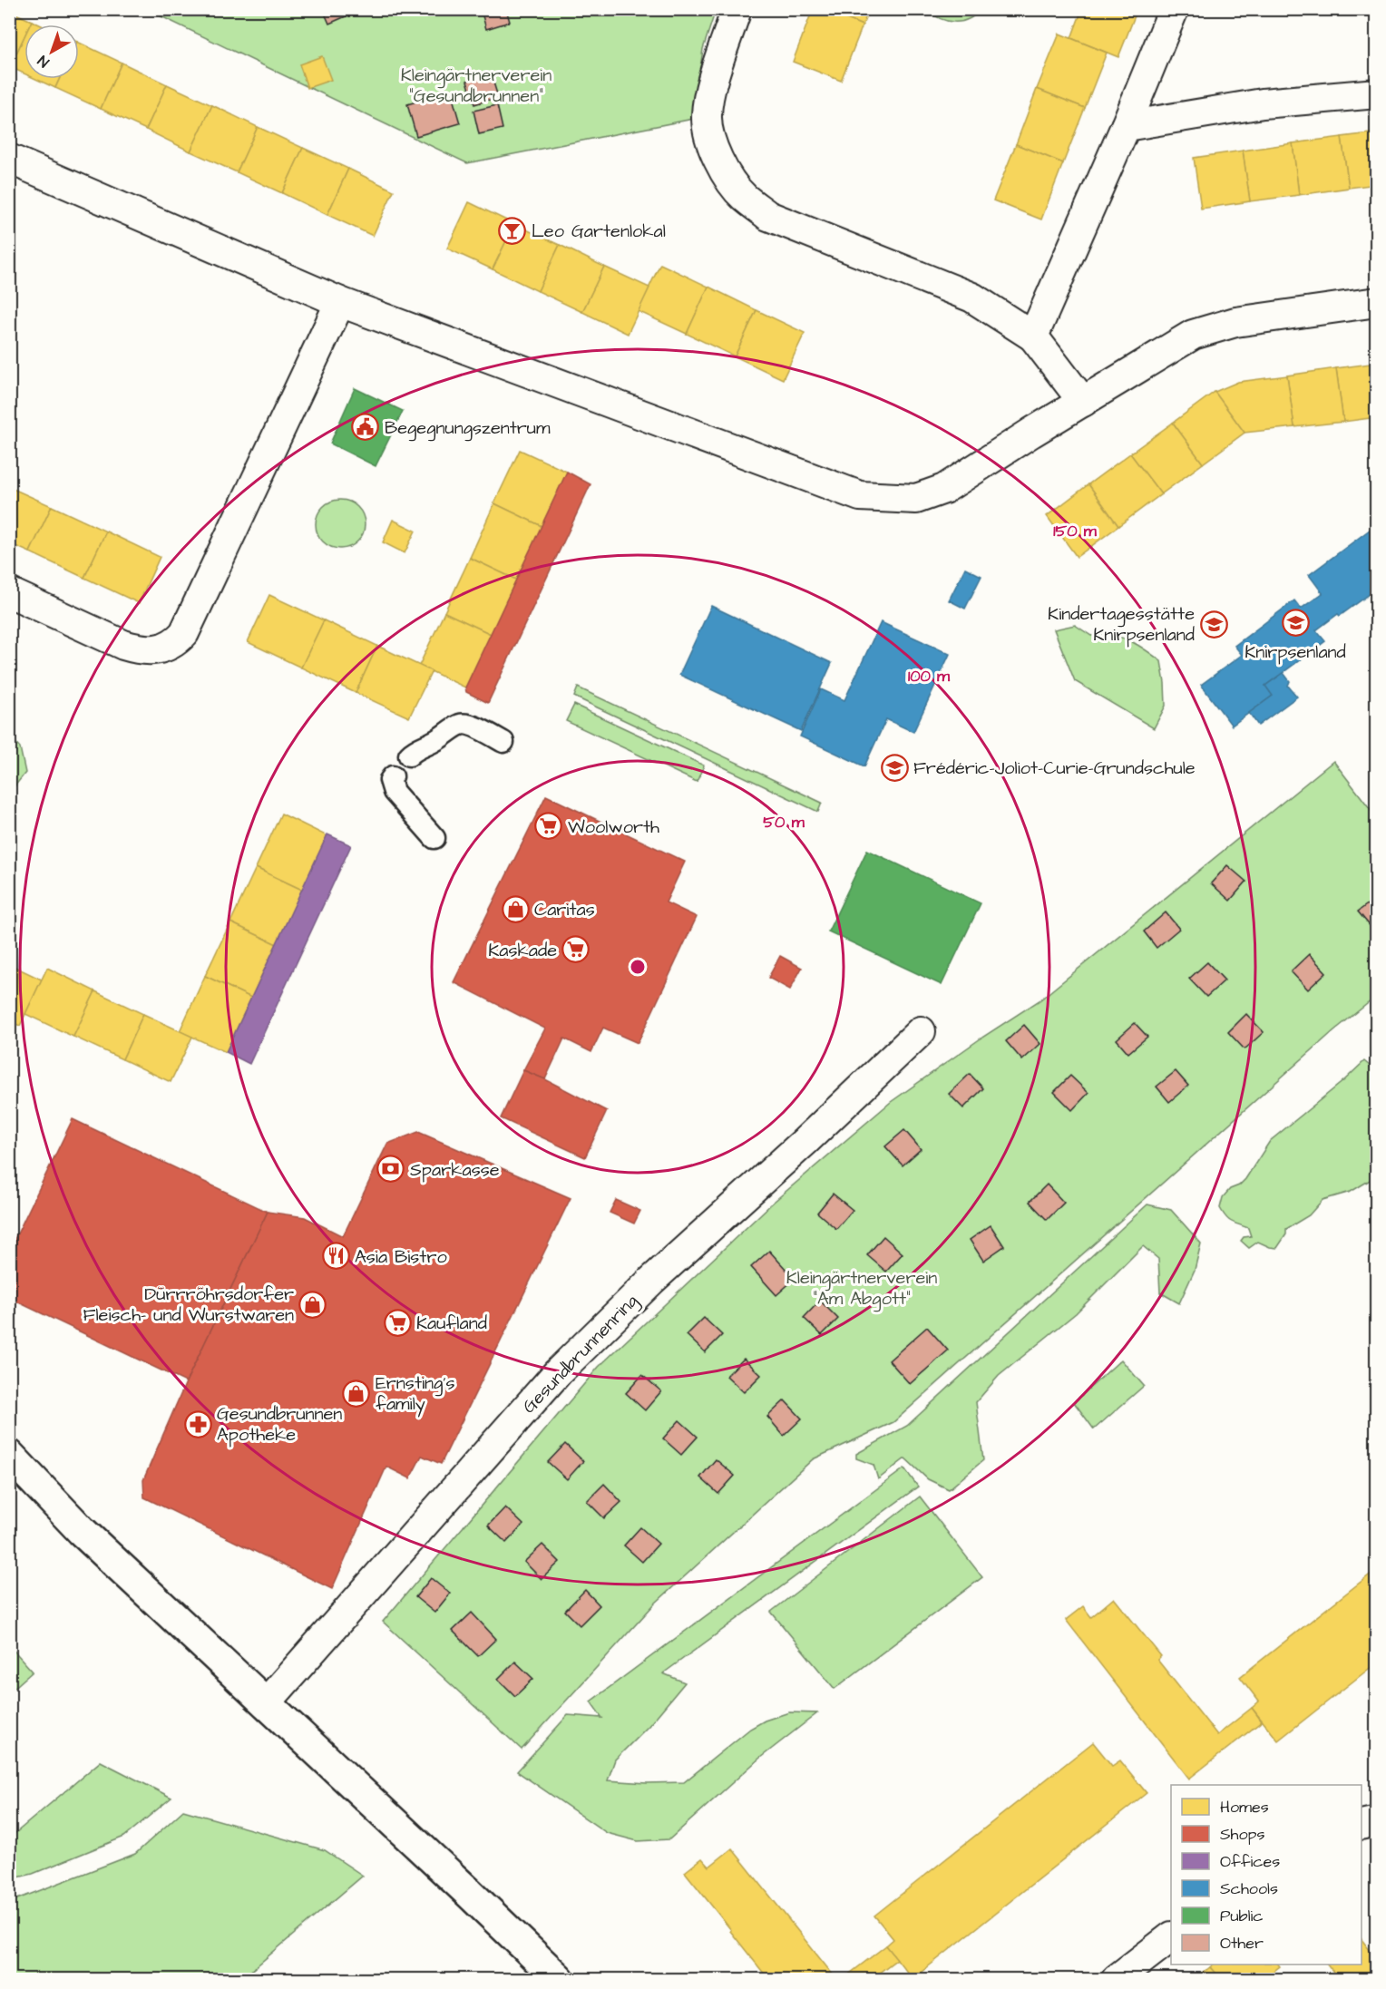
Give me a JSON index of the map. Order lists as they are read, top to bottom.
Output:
{
  "streets": {
    "street": ["Gesundbrunnenring"]
  },
  "parks": ["Kleingärtnerverein \"Gesundbrunnen\"", "Kleingärtnerverein \"Am Abgott\""],
  "places": {
    "bar": ["Leo Gartenlokal"],
    "public building": ["Begegnungszentrum"],
    "school or university": ["Knirpsenland", "Kindertagesstätte Knirpsenland", "Frédéric-Joliot-Curie-Grundschule"],
    "supermarket": ["Woolworth", "Kaskade", "Kaufland"],
    "shop": ["Caritas", "Dürrröhrsdorfer Fleisch- und Wurstwaren", "Ernsting's family"],
    "bank": ["Sparkasse"],
    "restaurant": ["Asia Bistro"],
    "pharmacy": ["Gesundbrunnen Apotheke"]
  },
  "legend": [
    "Homes",
    "Shops",
    "Offices",
    "Schools",
    "Public",
    "Other"
  ],
  "north": "bottom left",
  "rings": ["150 m", "100 m", "50 m"]
}
